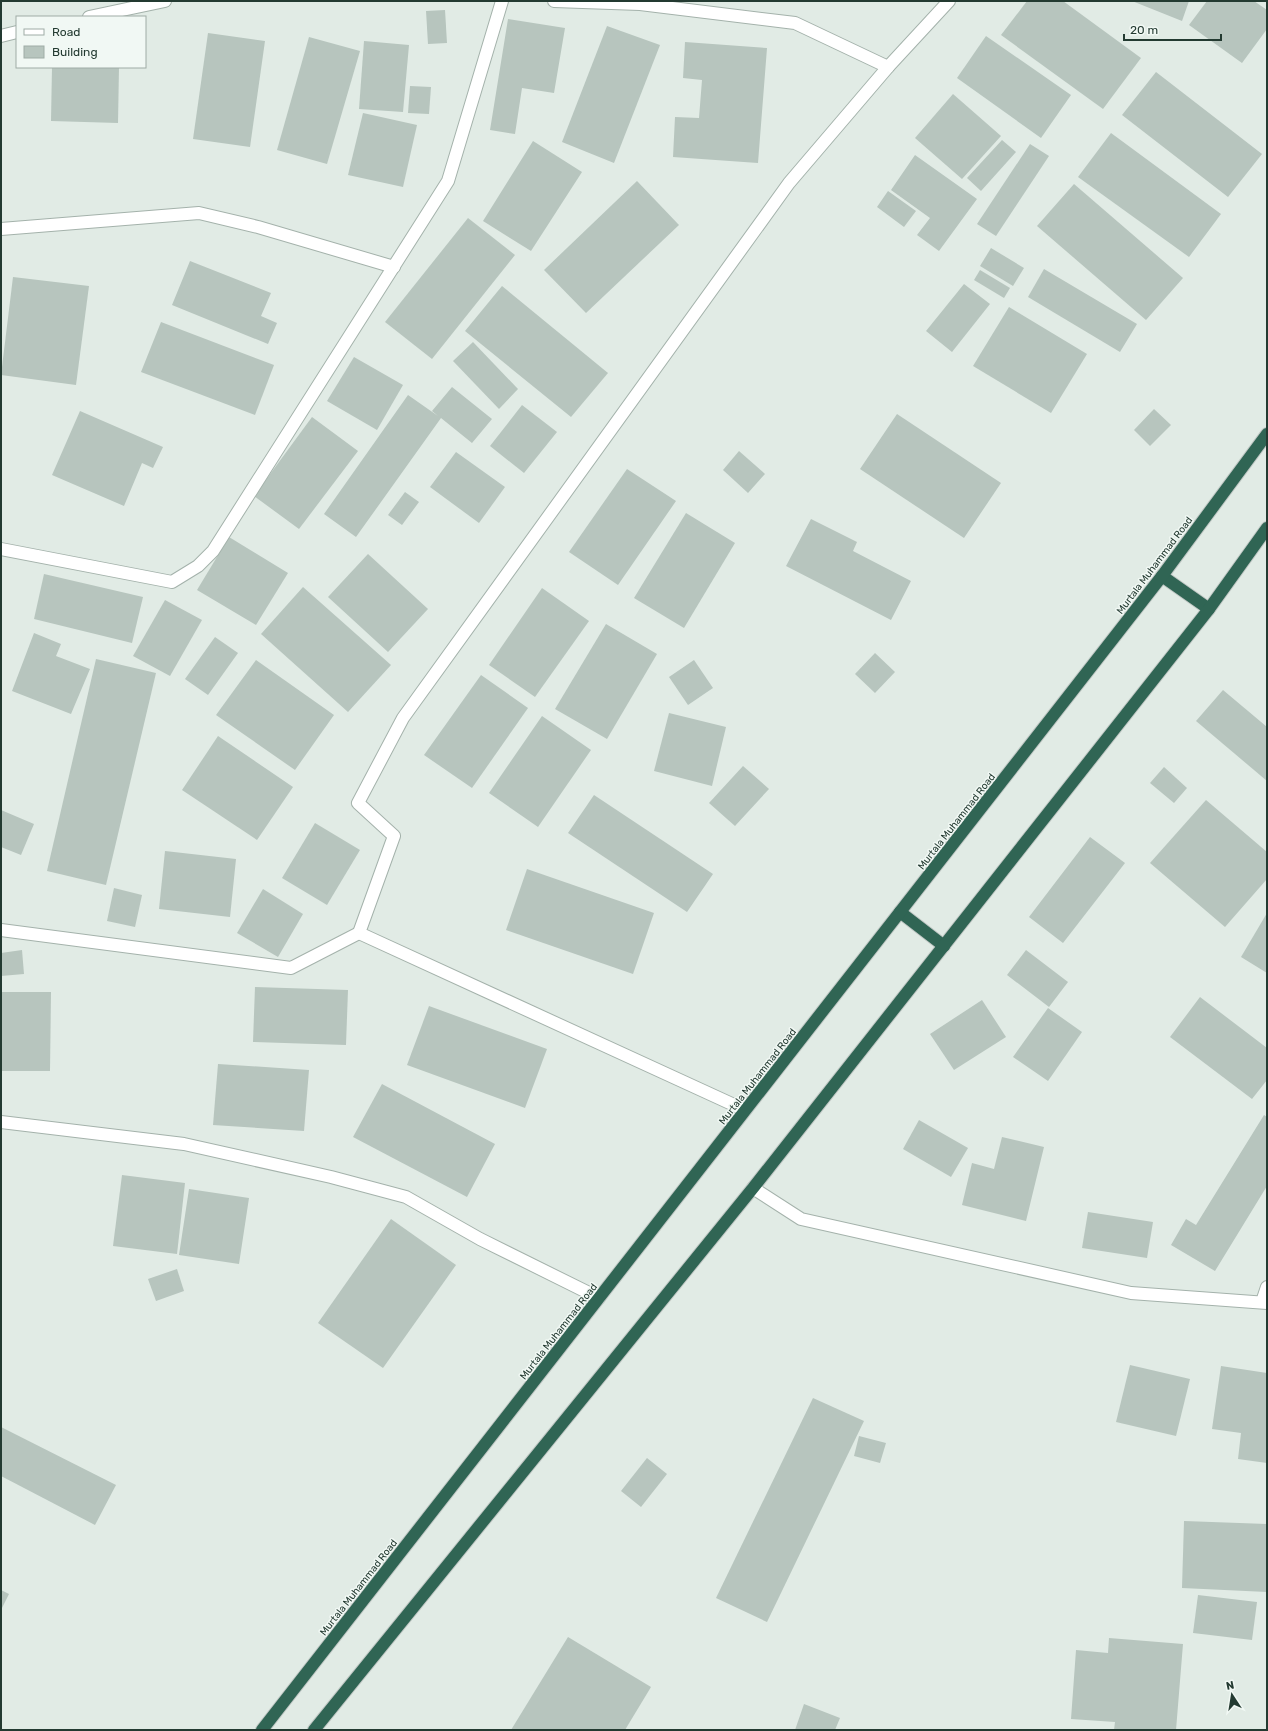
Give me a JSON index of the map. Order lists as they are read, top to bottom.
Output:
{
  "streets": {
    "highway": ["Murtala Muhammad Road"]
  },
  "legend": ["Road", "Building"],
  "scale_bar": "20 m",
  "north": "top"
}
